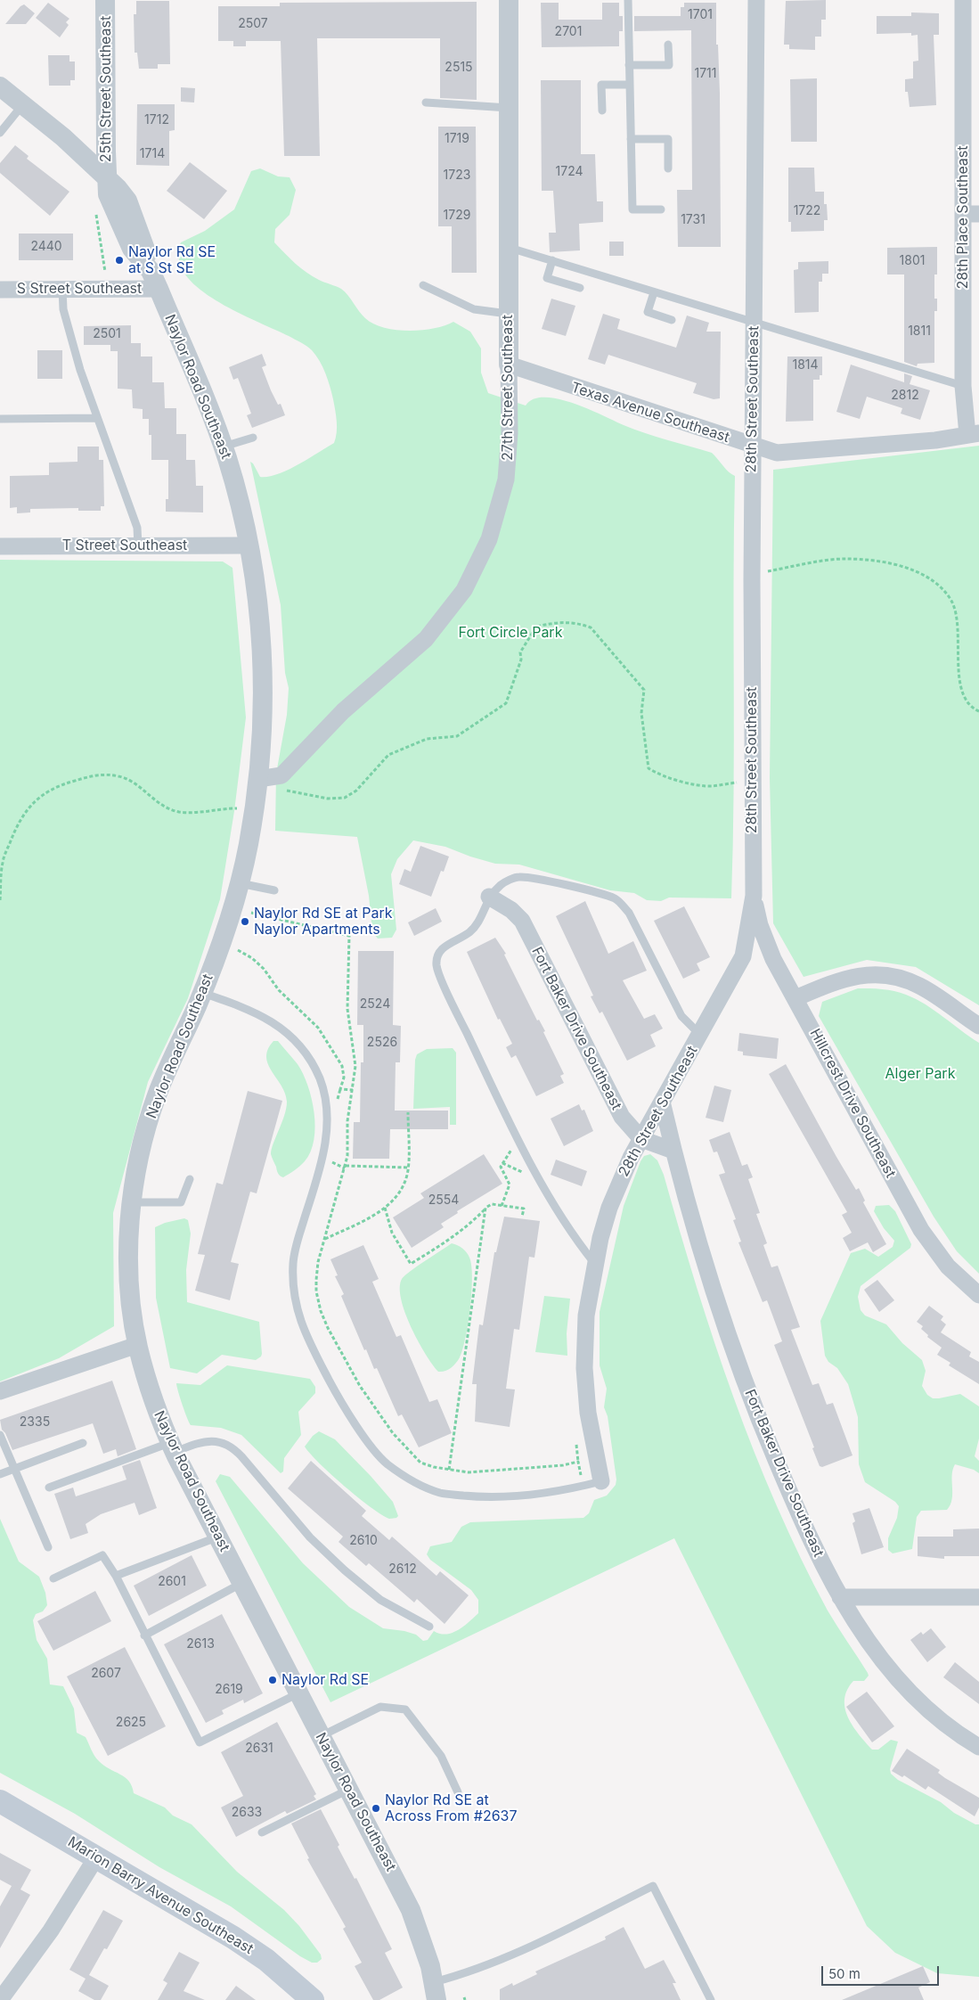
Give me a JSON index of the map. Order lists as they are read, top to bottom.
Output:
{
  "streets": {
    "main road": ["Marion Barry Avenue Southeast"],
    "street": [
      "25th Street Southeast",
      "28th Place Southeast",
      "S Street Southeast",
      "Naylor Road Southeast",
      "27th Street Southeast",
      "28th Street Southeast",
      "Texas Avenue Southeast",
      "T Street Southeast",
      "Fort Baker Drive Southeast",
      "Hillcrest Drive Southeast"
    ]
  },
  "crossings": [
    ["25th Street Southeast", "Naylor Road Southeast"],
    ["28th Place Southeast", "Texas Avenue Southeast"],
    ["S Street Southeast", "Naylor Road Southeast"],
    ["Naylor Road Southeast", "27th Street Southeast"],
    ["Naylor Road Southeast", "T Street Southeast"],
    ["27th Street Southeast", "Texas Avenue Southeast"],
    ["28th Street Southeast", "Texas Avenue Southeast"],
    ["28th Street Southeast", "Fort Baker Drive Southeast"],
    ["28th Street Southeast", "Hillcrest Drive Southeast"]
  ],
  "parks": ["Fort Circle Park", "Alger Park"],
  "places": [
    "Naylor Rd SE at S St SE",
    "Naylor Rd SE at Park Naylor Apartments",
    "Naylor Rd SE",
    "Naylor Rd SE at Across From #2637"
  ],
  "house_numbers": [
    "1701",
    "2507",
    "2701",
    "2515",
    "1711",
    "1712",
    "1719",
    "1714",
    "1724",
    "1723",
    "1722",
    "1729",
    "1731",
    "2440",
    "1801",
    "1811",
    "2501",
    "1814",
    "2812",
    "2524",
    "2526",
    "2554",
    "2335",
    "2610",
    "2612",
    "2601",
    "2613",
    "2607",
    "2619",
    "2625",
    "2631",
    "2633"
  ],
  "scale_bar": "50 m"
}
